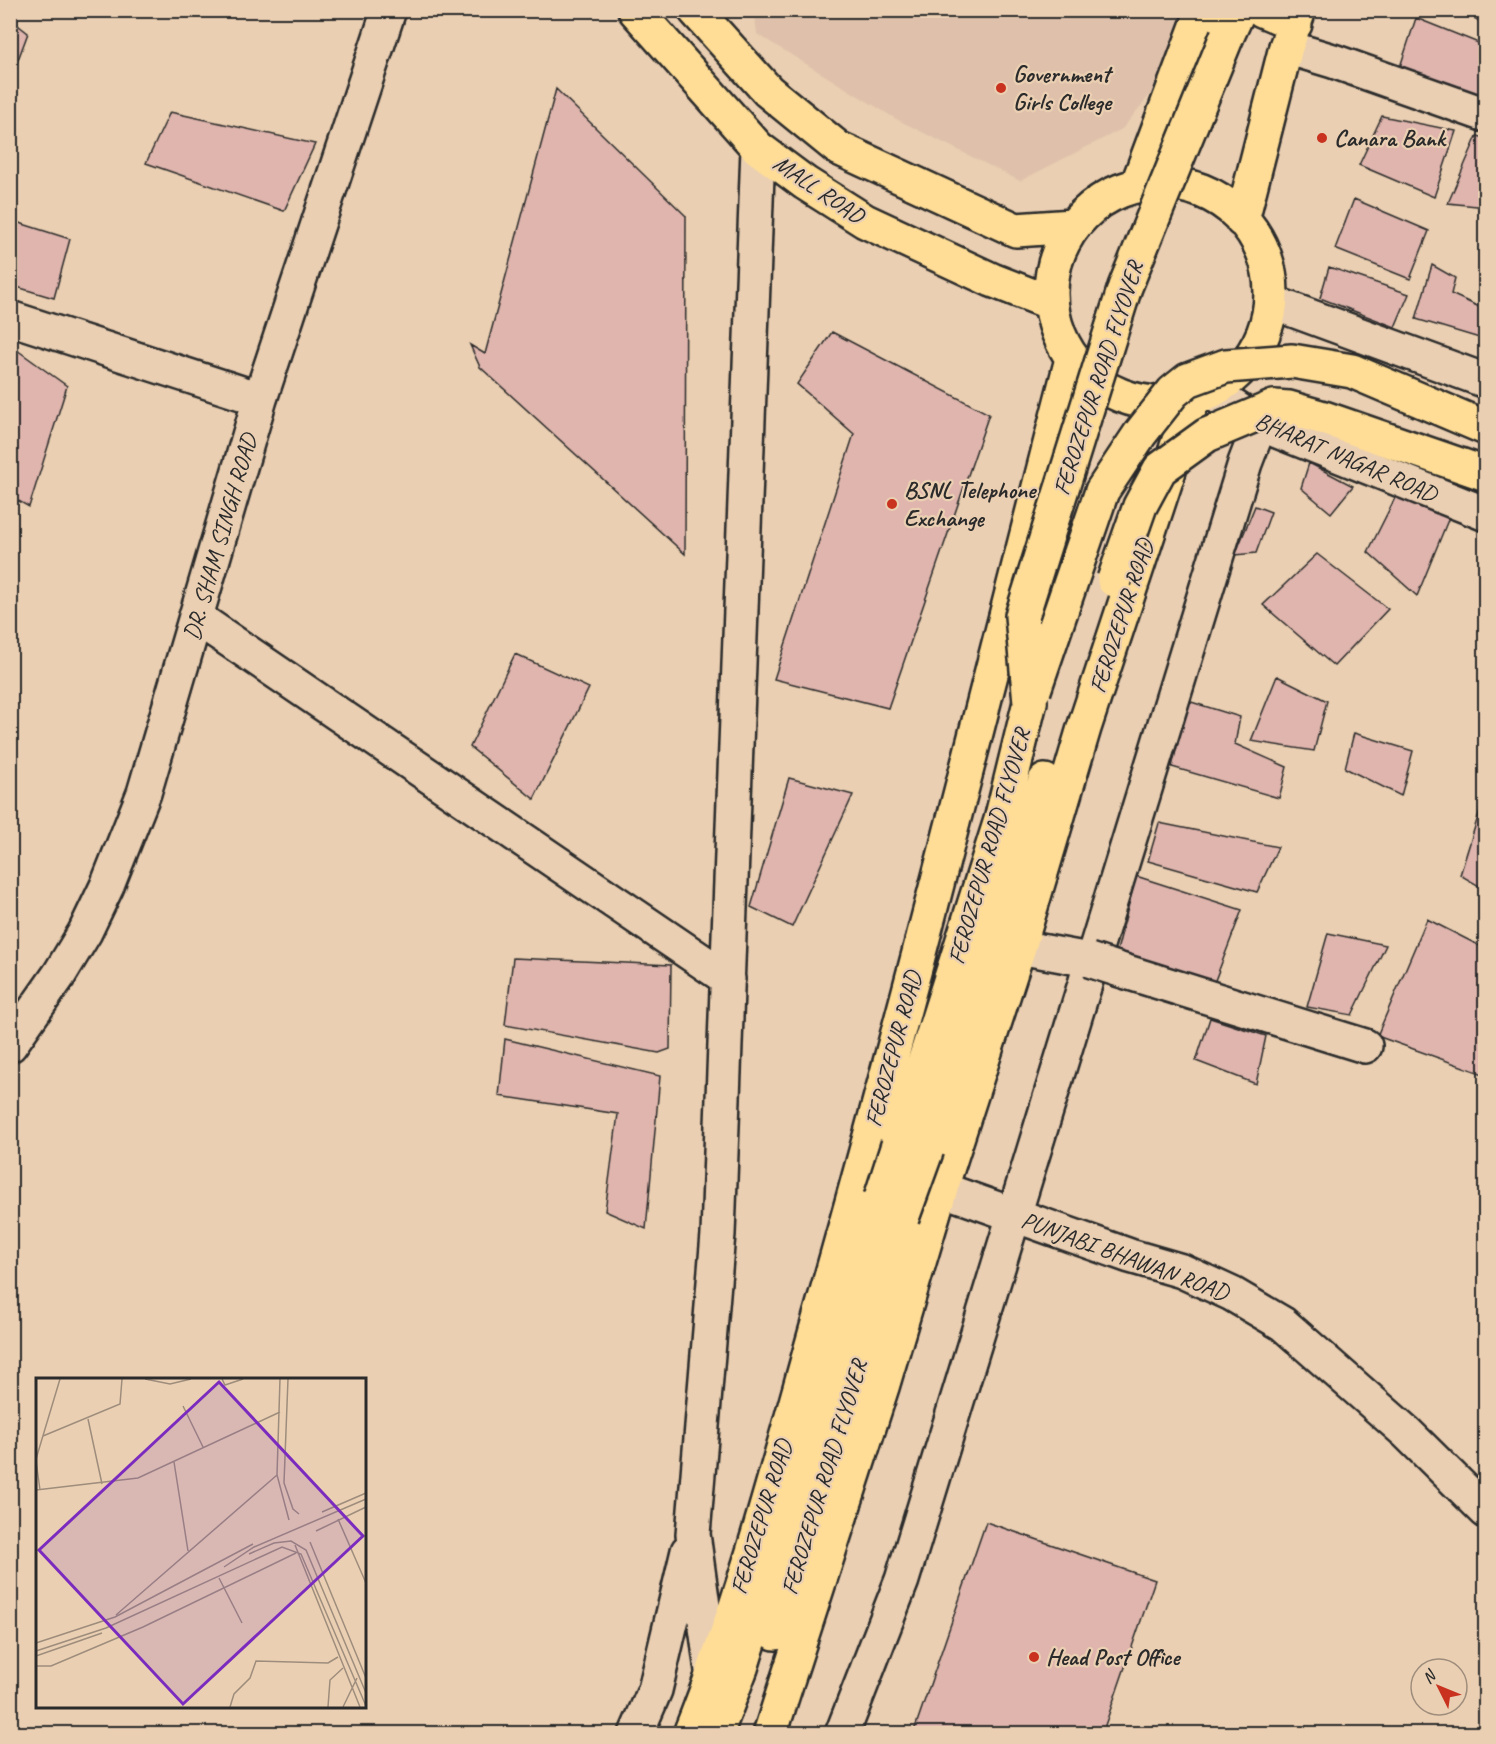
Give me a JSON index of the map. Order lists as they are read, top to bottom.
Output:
{
  "streets": {
    "main road": ["MALL ROAD", "FEROZEPUR ROAD FLYOVER", "FEROZEPUR ROAD"],
    "street": ["BHARAT NAGAR ROAD", "DR. SHAM SINGH ROAD", "PUNJABI BHAWAN ROAD"]
  },
  "crossings": [
    ["FEROZEPUR ROAD FLYOVER", "FEROZEPUR ROAD"],
    ["BHARAT NAGAR ROAD", "FEROZEPUR ROAD"],
    ["FEROZEPUR ROAD", "PUNJABI BHAWAN ROAD"]
  ],
  "places": [
    "Government Girls College",
    "Canara Bank",
    "BSNL Telephone Exchange",
    "Head Post Office"
  ],
  "north": "top left"
}
